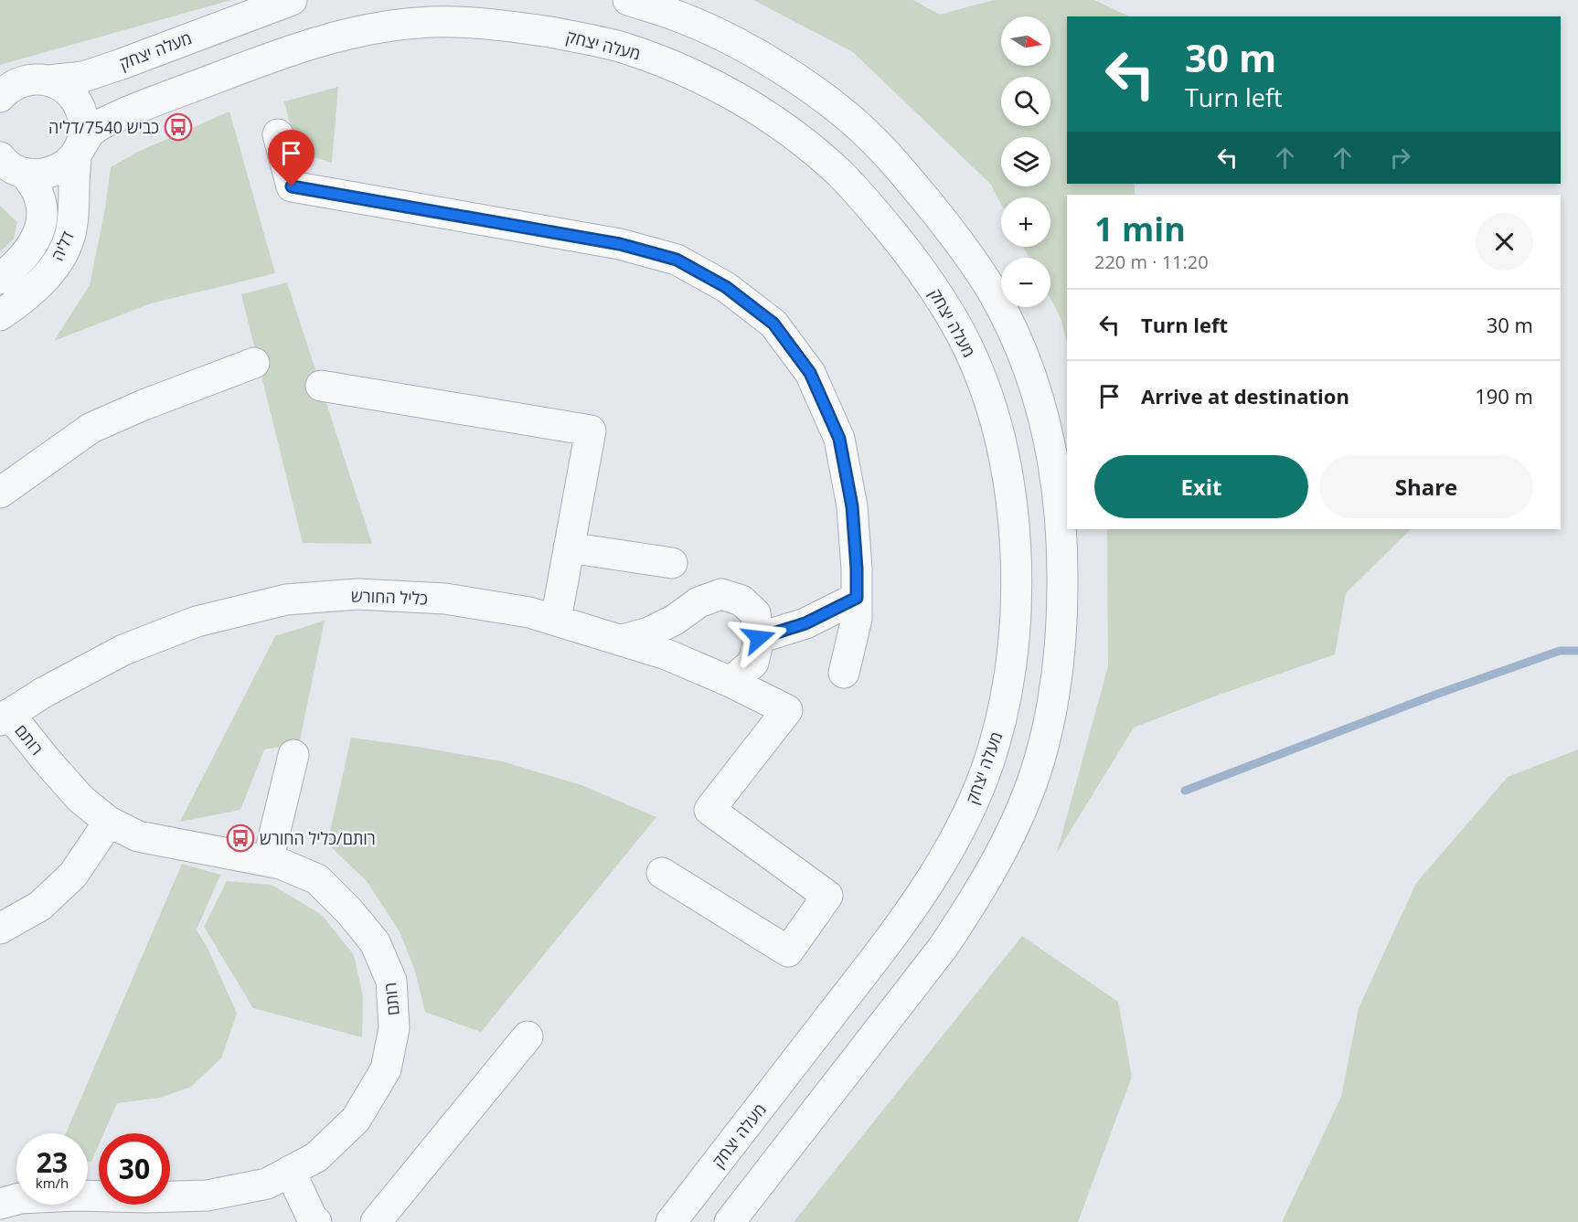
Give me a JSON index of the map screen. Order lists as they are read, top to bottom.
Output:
{
  "streets": {
    "street": [
      "מעלה יצחק",
      "דליה",
      "כליל החורש",
      "רותם"
    ]
  },
  "crossings": [
    ["מעלה יצחק", "דליה"],
    ["כליל החורש", "רותם"]
  ],
  "places": {
    "bus stop": ["כביש 7540/דליה", "רותם/כליל החורש"]
  },
  "north": "right",
  "page": {
    "map_buttons": ["+", "−"],
    "turn": ["30 m", "Turn left"],
    "heading": ["1 min", "220 m · 11:20"],
    "list": [
      {
        "name": "Turn left",
        "value": "30 m"
      },
      {
        "name": "Arrive at destination",
        "value": "190 m"
      }
    ],
    "buttons": ["Exit", "Share"],
    "speed": "23 km/h",
    "limit": "30"
  }
}
